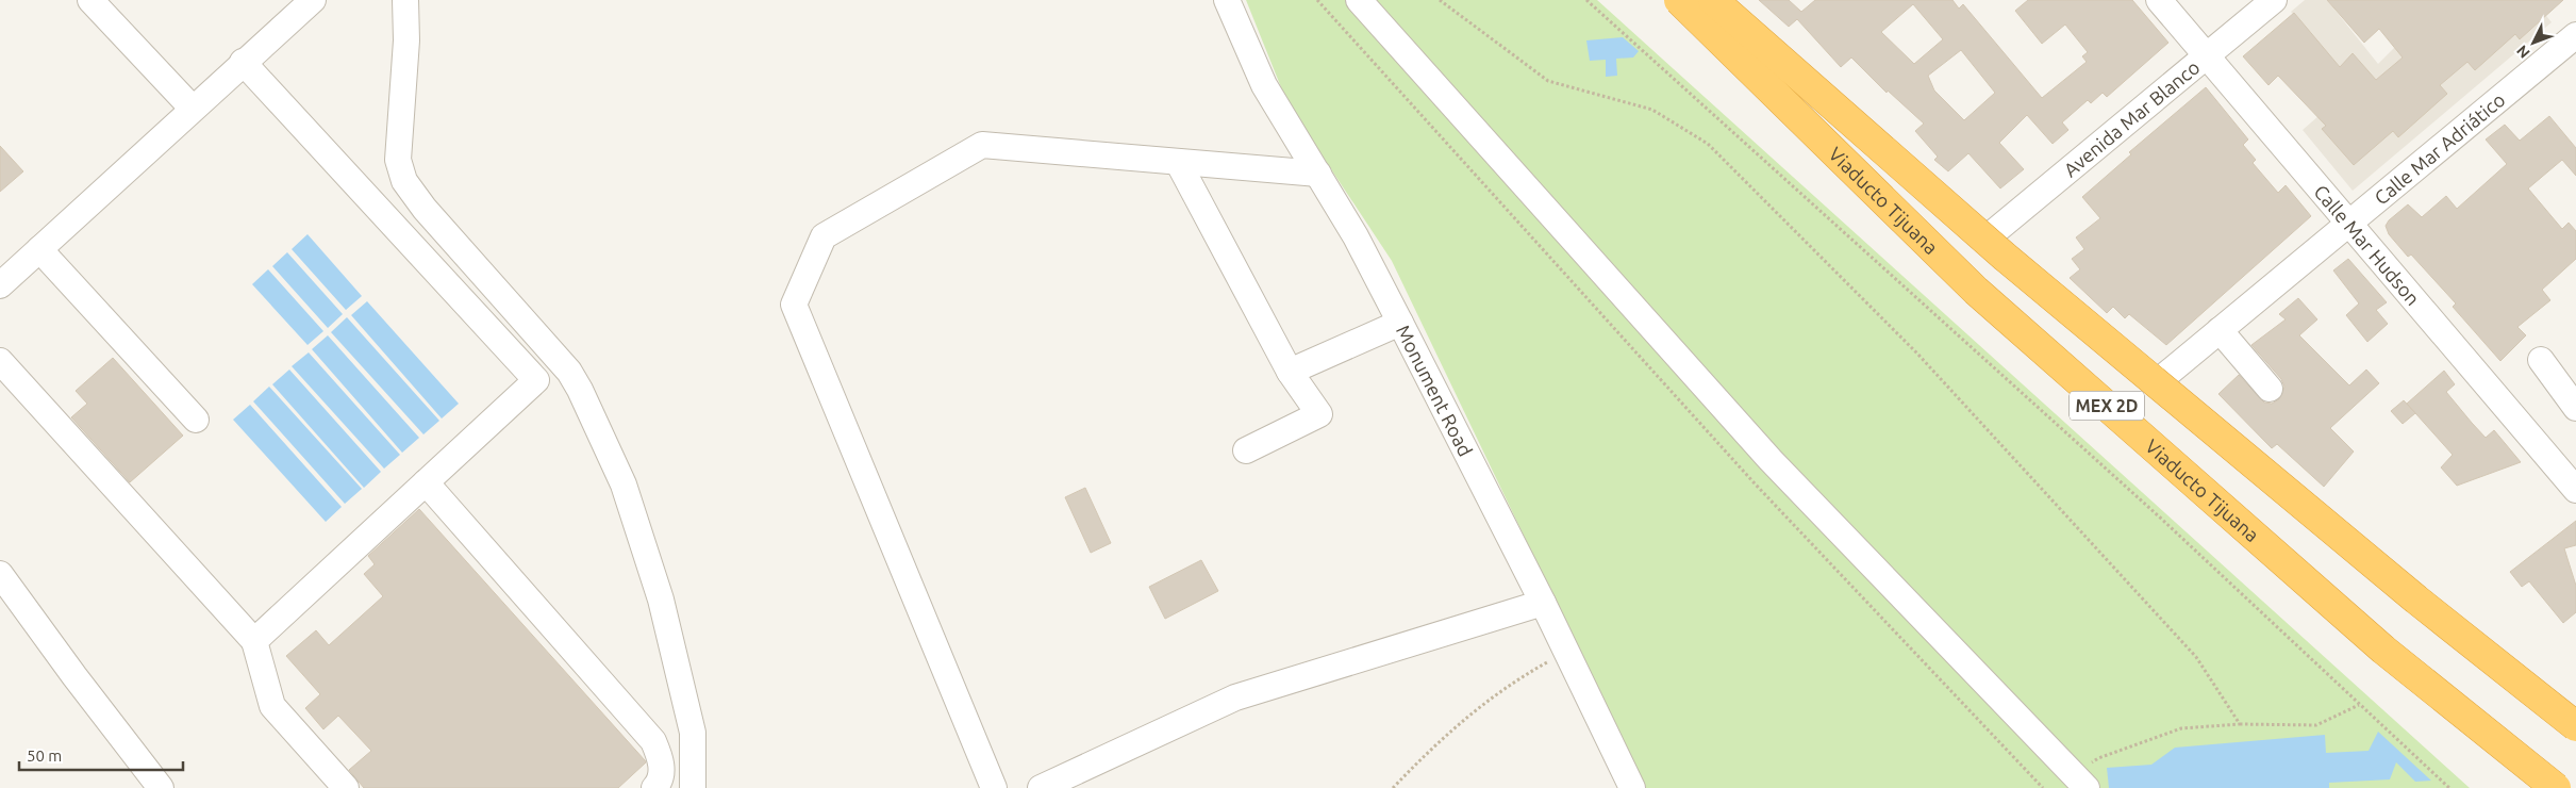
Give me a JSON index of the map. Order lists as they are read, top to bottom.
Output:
{
  "streets": {
    "highway": ["Viaducto Tijuana", "MEX 2D"],
    "street": [
      "Avenida Mar Blanco",
      "Calle Mar Adriático",
      "Calle Mar Hudson",
      "Monument Road"
    ]
  },
  "crossings": [
    ["Avenida Mar Blanco", "Calle Mar Hudson"],
    ["Calle Mar Adriático", "Calle Mar Hudson"]
  ],
  "scale_bar": "50 m",
  "north": "bottom left"
}
